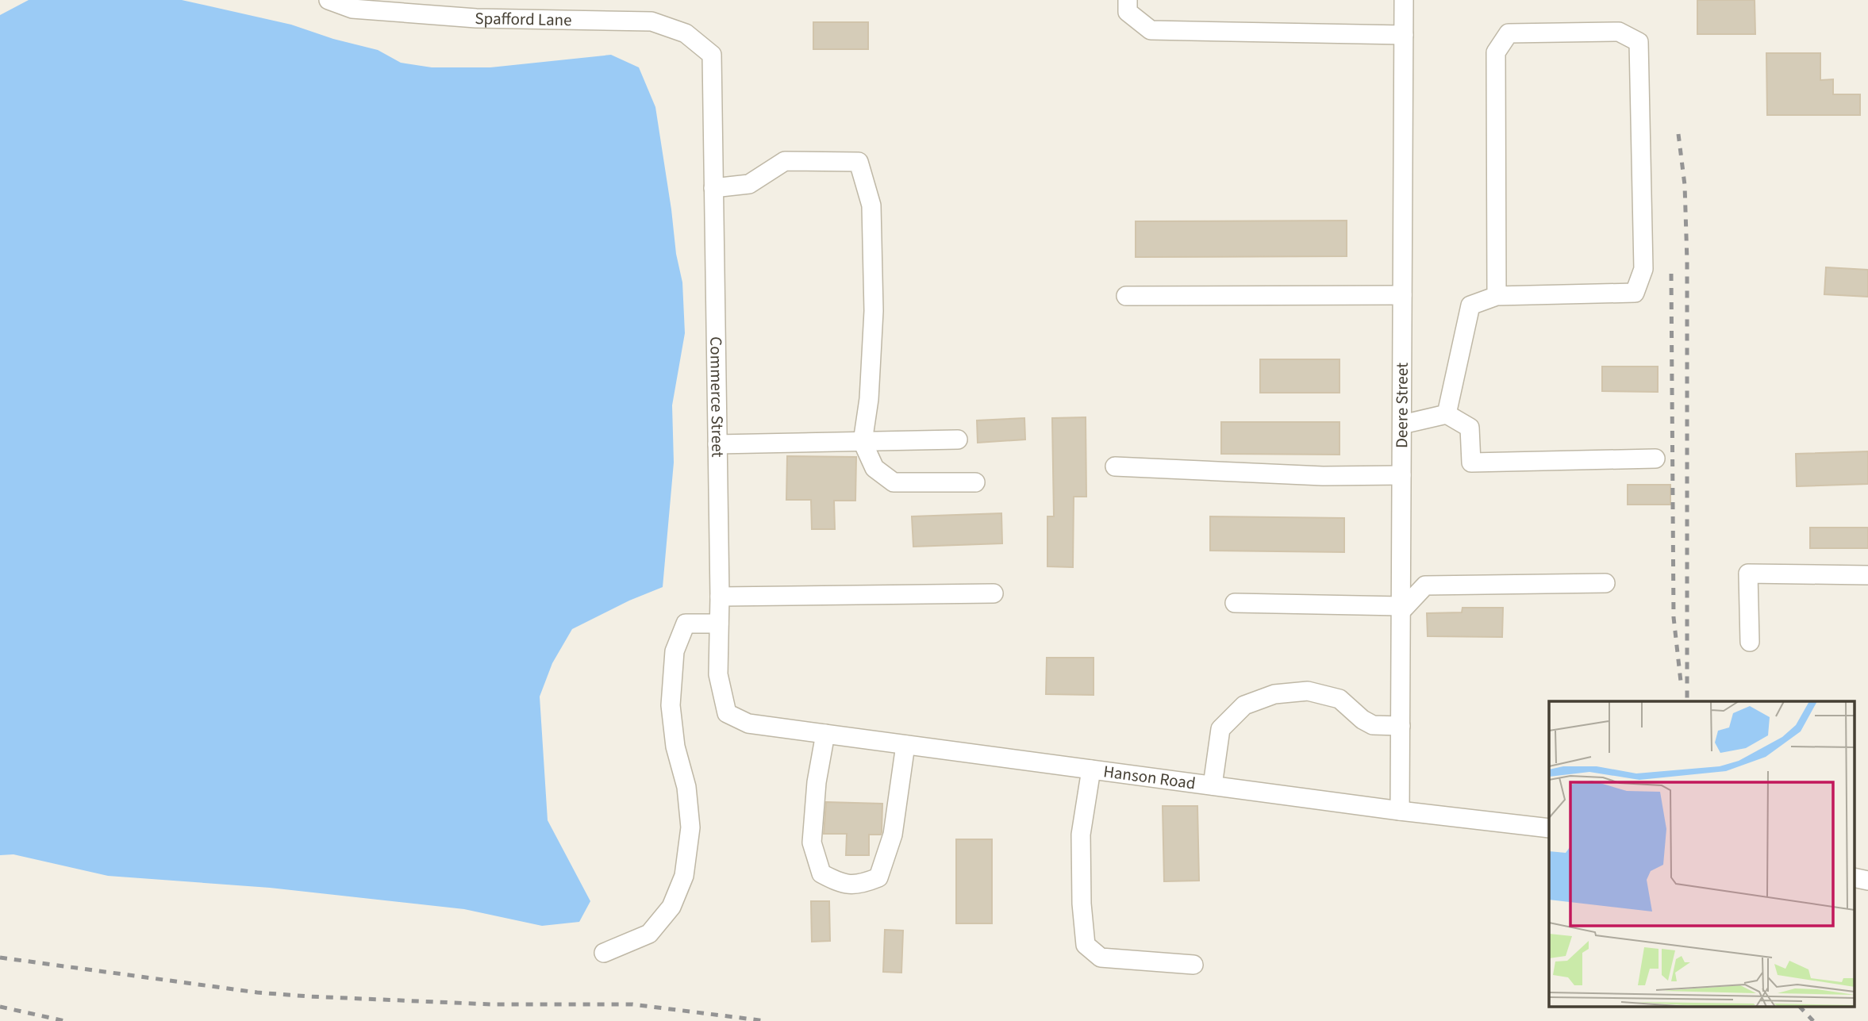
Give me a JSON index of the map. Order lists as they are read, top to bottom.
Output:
{
  "streets": {
    "street": [
      "Spafford Lane",
      "Commerce Street",
      "Deere Street",
      "Hanson Road"
    ]
  },
  "crossings": [
    ["Spafford Lane", "Commerce Street"],
    ["Commerce Street", "Hanson Road"],
    ["Deere Street", "Hanson Road"]
  ]
}
